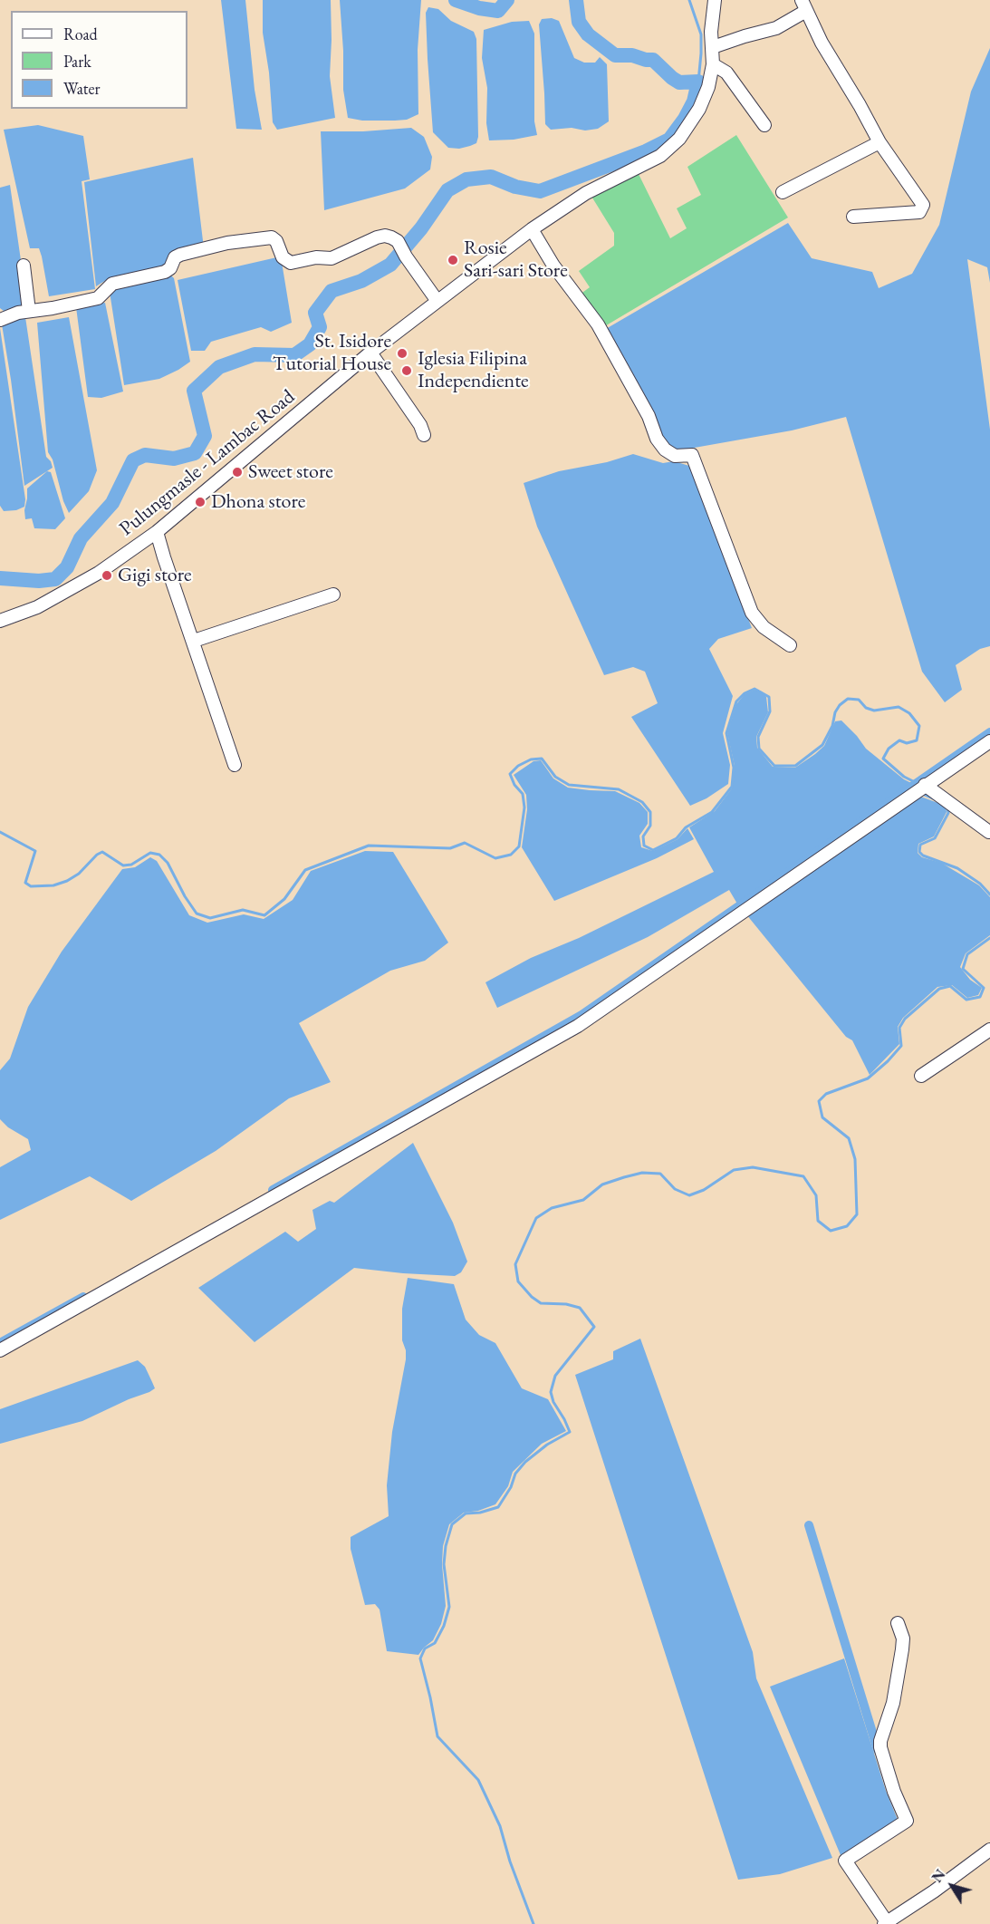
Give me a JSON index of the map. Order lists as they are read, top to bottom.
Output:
{
  "streets": {
    "street": ["Pulungmasle - Lambac Road"]
  },
  "places": [
    "Rosie Sari-sari Store",
    "St. Isidore Tutorial House",
    "Iglesia Filipina Independiente",
    "Sweet store",
    "Dhona store",
    "Gigi store"
  ],
  "legend": ["Road", "Park", "Water"],
  "north": "top left"
}
